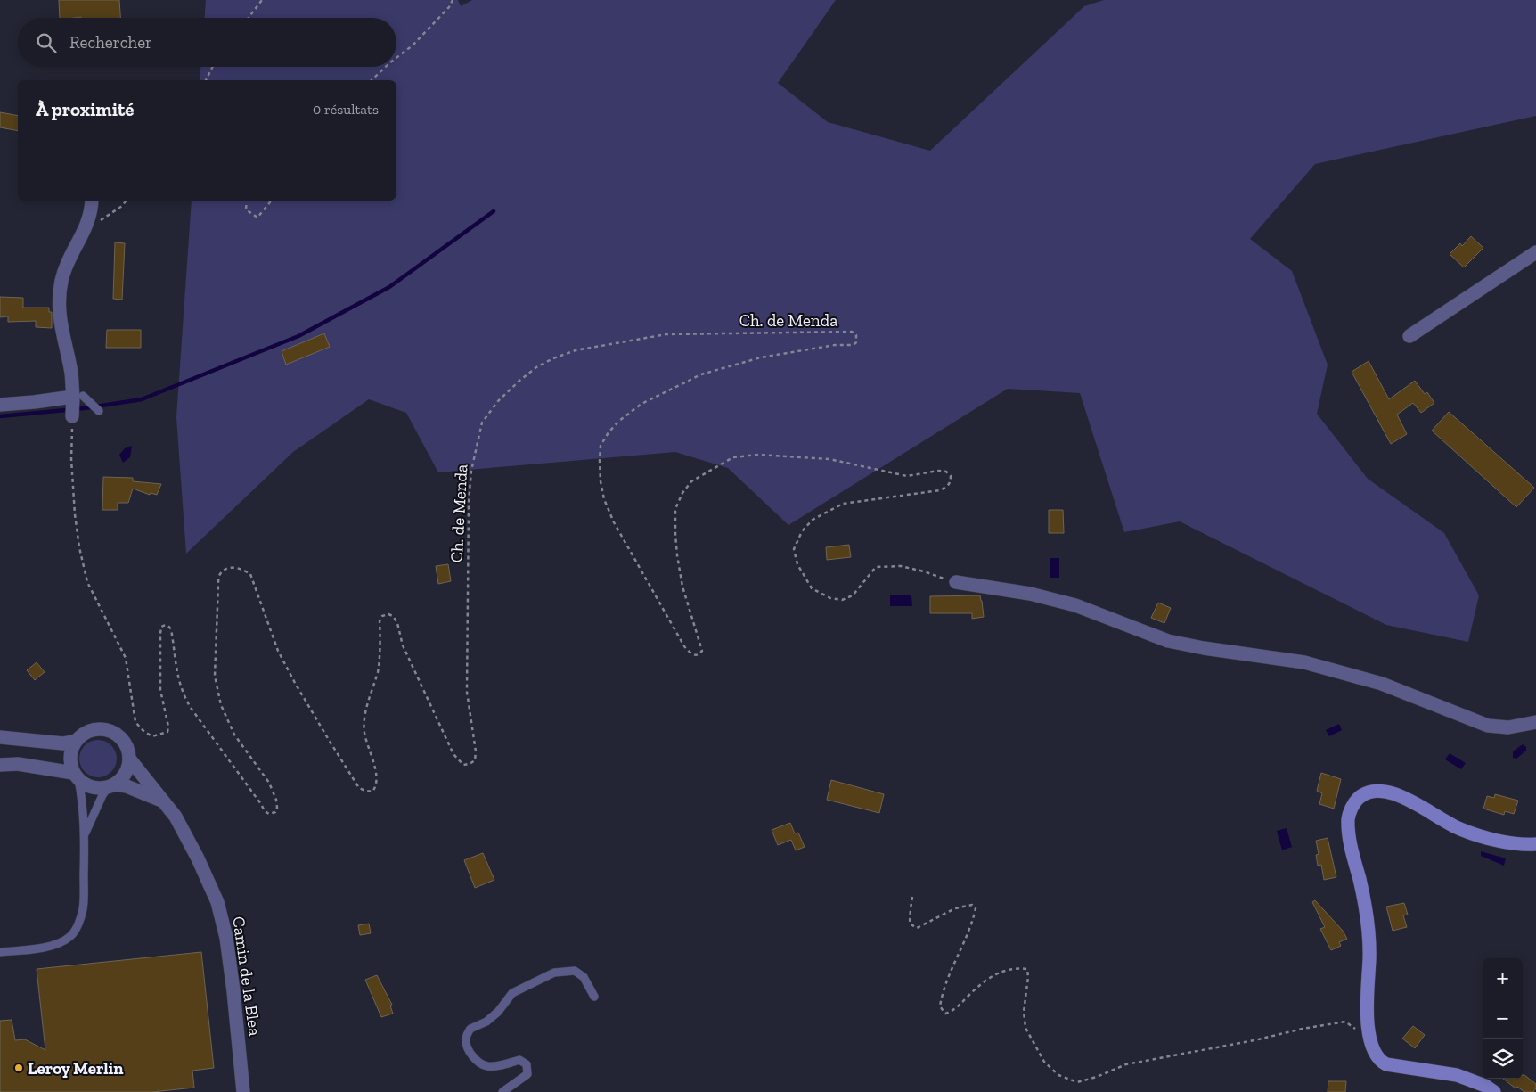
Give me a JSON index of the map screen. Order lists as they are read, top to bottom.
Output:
{
  "streets": {
    "street": ["Camin de la Blea"],
    "path": ["Ch. de Menda"]
  },
  "places": ["Leroy Merlin"],
  "page": {
    "search": "Rechercher",
    "heading": ["À proximité", "0 résultats"],
    "map_buttons": ["+", "−"]
  }
}
